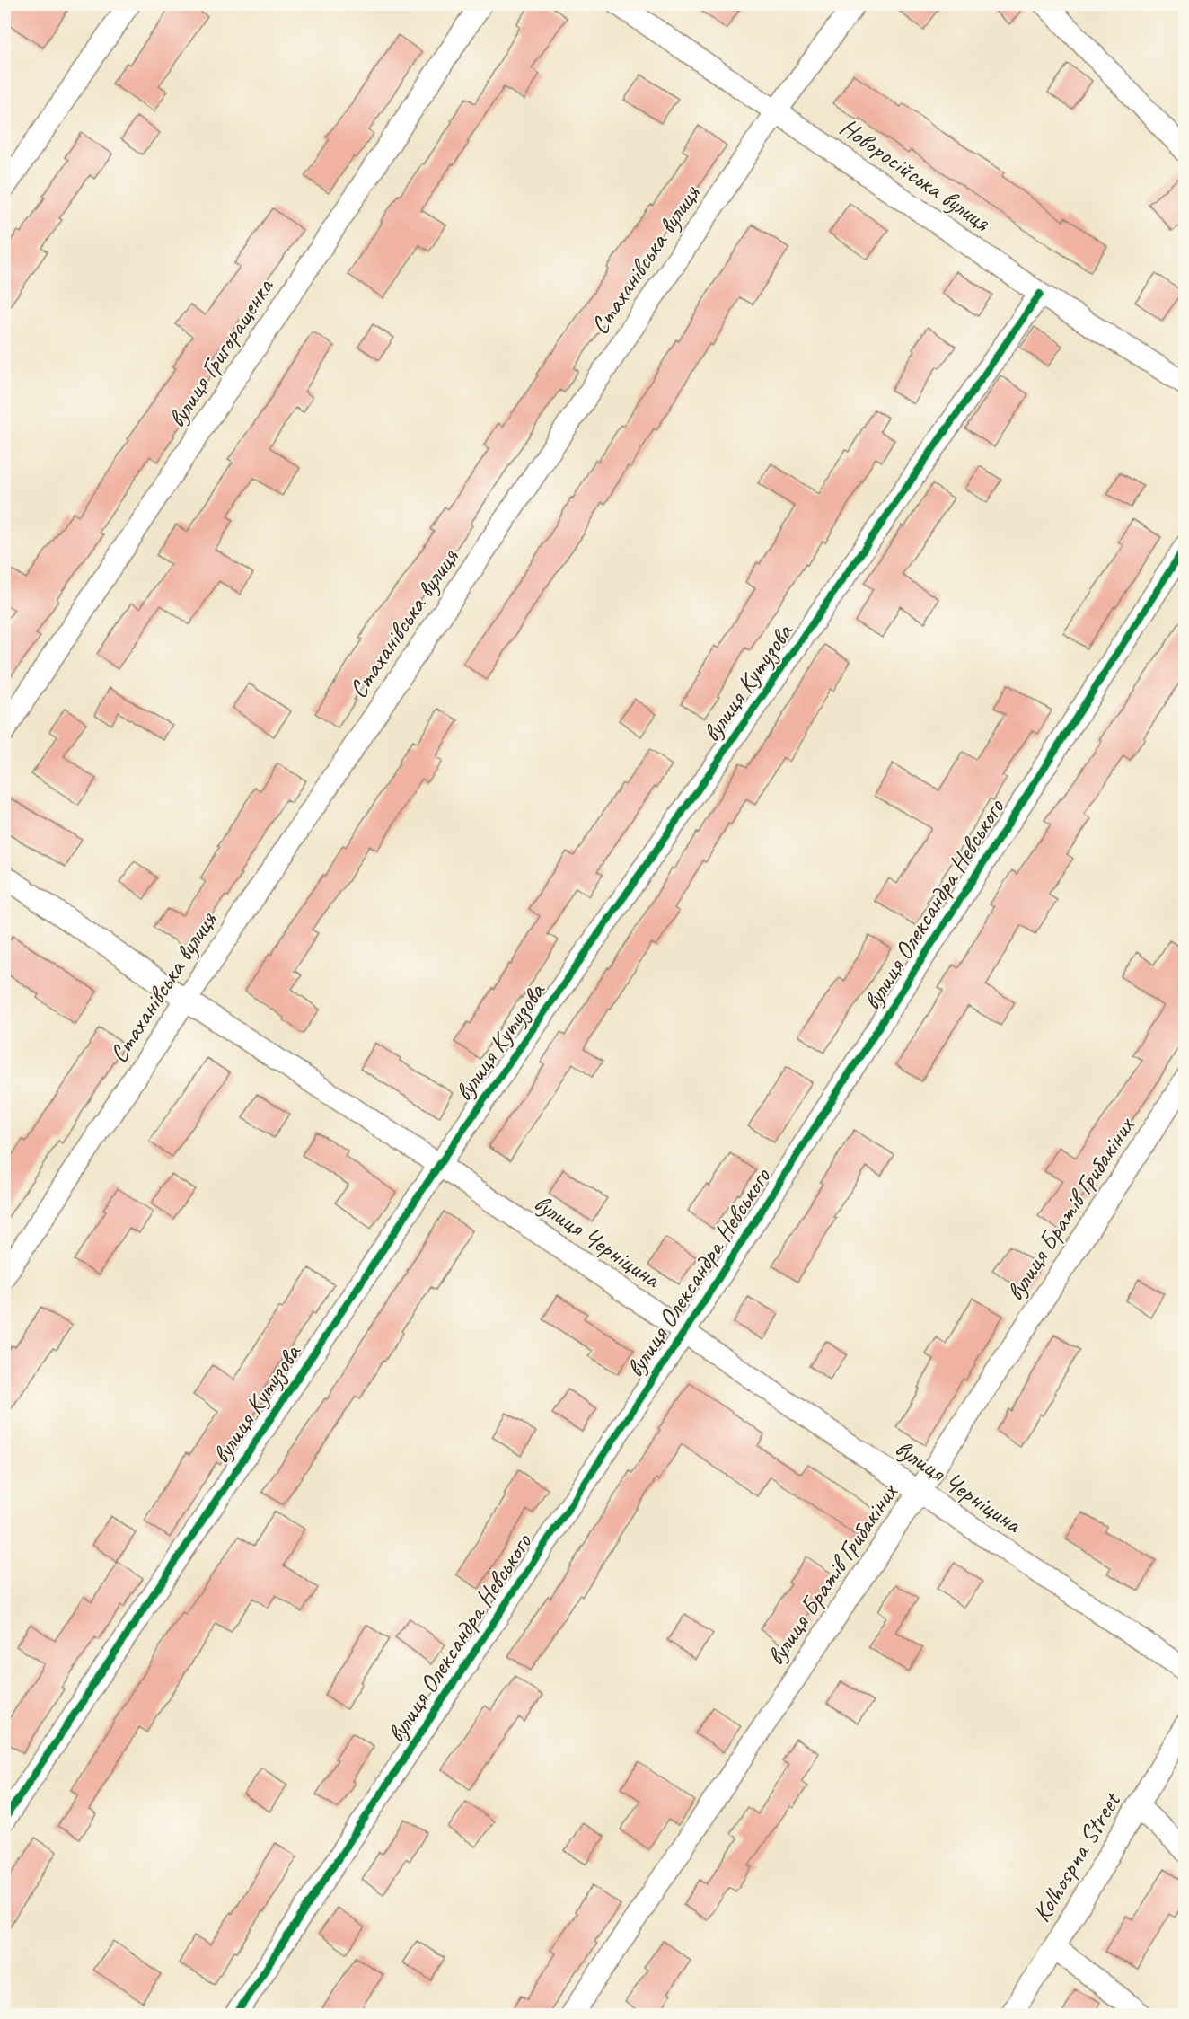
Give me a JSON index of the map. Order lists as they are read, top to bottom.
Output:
{
  "streets": {
    "street": [
      "Новоросійська вулиця",
      "Стаханівська вулиця",
      "вулиця Григоращенка",
      "вулиця Кутузова",
      "вулиця Олександра Невського",
      "вулиця Братів Грибакіних",
      "вулиця Черніцина",
      "Kolhospna Street"
    ]
  },
  "crossings": [
    ["Новоросійська вулиця", "Стаханівська вулиця"],
    ["Новоросійська вулиця", "вулиця Кутузова"],
    ["Стаханівська вулиця", "вулиця Черніцина"],
    ["вулиця Кутузова", "вулиця Черніцина"],
    ["вулиця Олександра Невського", "вулиця Черніцина"],
    ["вулиця Братів Грибакіних", "вулиця Черніцина"]
  ]
}
